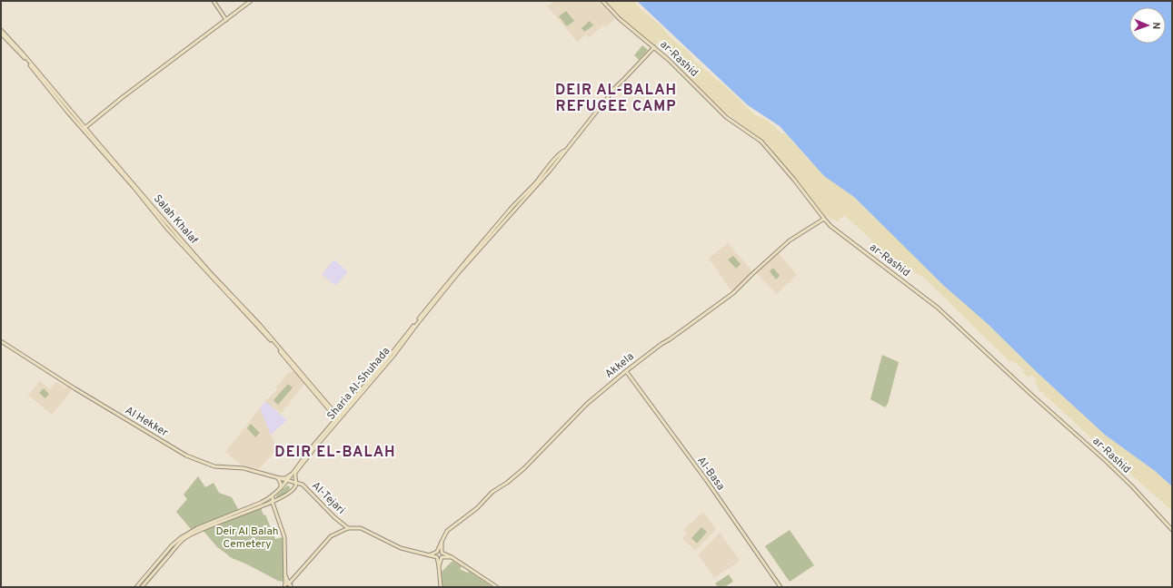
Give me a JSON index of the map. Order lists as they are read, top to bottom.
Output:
{
  "streets": {
    "main road": [
      "ar-Rashid",
      "Salah Khalaf",
      "Akkela",
      "Sharia Al-Shuhada",
      "Al Hekker",
      "Al-Basa",
      "Al-Tejari"
    ]
  },
  "crossings": [
    ["ar-Rashid", "Akkela"],
    ["ar-Rashid", "Sharia Al-Shuhada"],
    ["Salah Khalaf", "Sharia Al-Shuhada"],
    ["Akkela", "Al-Basa"],
    ["Sharia Al-Shuhada", "Al Hekker"],
    ["Sharia Al-Shuhada", "Al-Tejari"],
    ["Al Hekker", "Al-Tejari"]
  ],
  "districts": ["DEIR AL-BALAH REFUGEE CAMP", "DEIR EL-BALAH"],
  "parks": ["Deir Al Balah Cemetery"],
  "north": "right"
}
